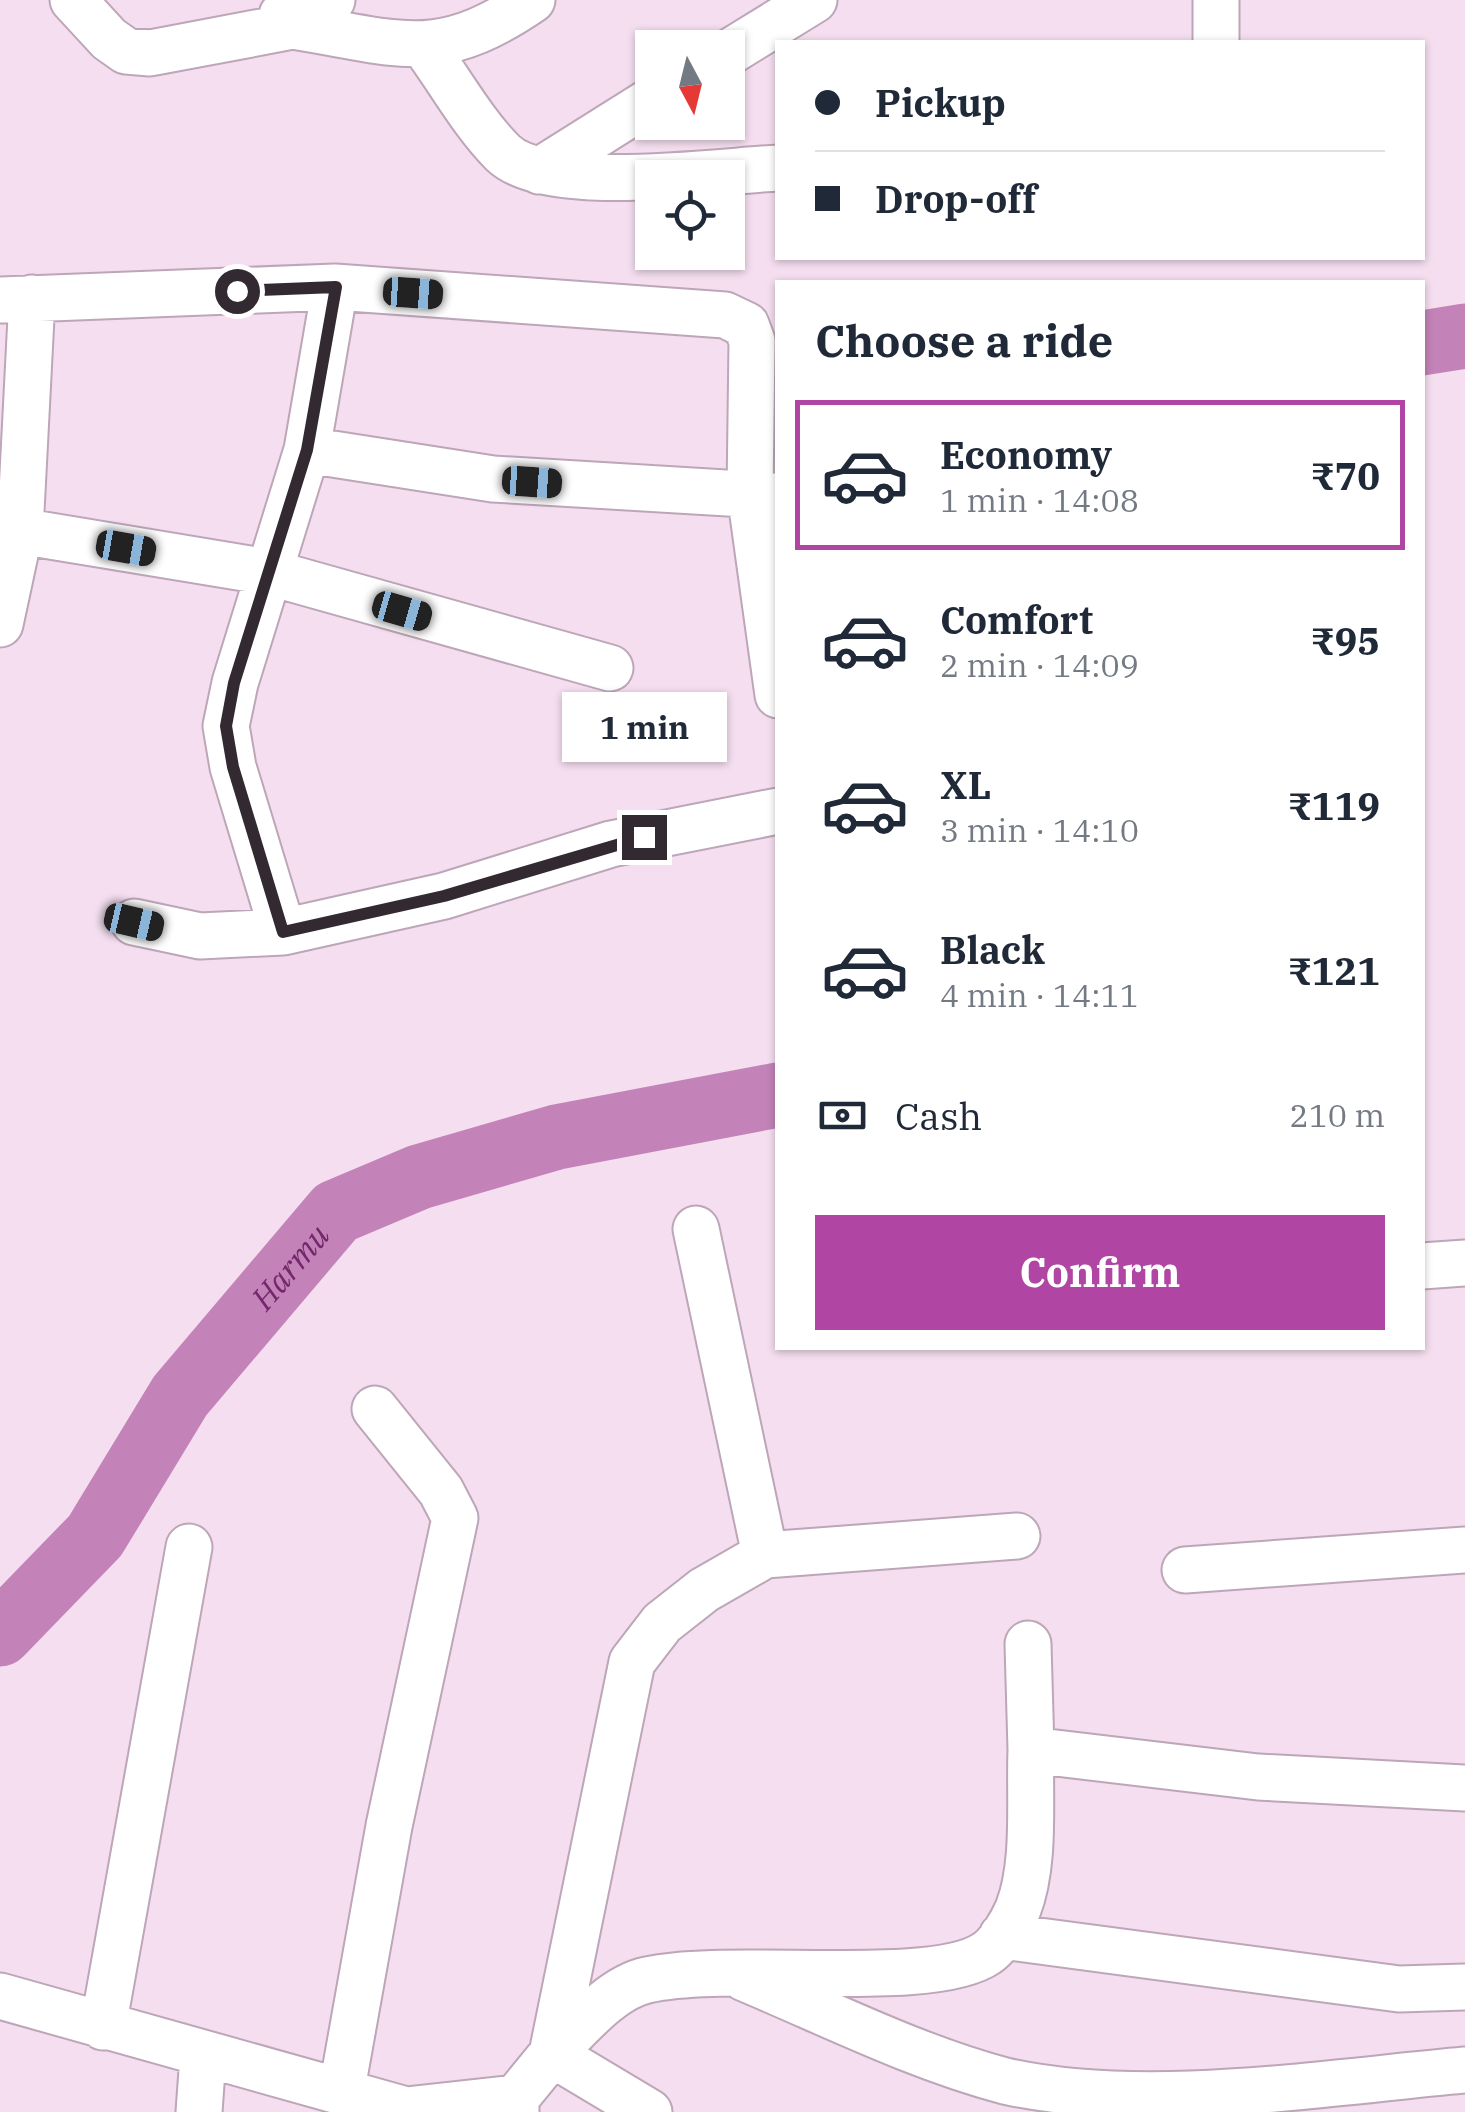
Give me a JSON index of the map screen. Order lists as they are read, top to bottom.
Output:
{
  "water": ["Harmu"],
  "north": "bottom",
  "page": {
    "banner": ["Pickup", "Drop-off"],
    "heading": "Choose a ride",
    "list": [
      {
        "name": "Economy",
        "note": "1 min · 14:08",
        "value": "₹70"
      },
      {
        "name": "Comfort",
        "note": "2 min · 14:09",
        "value": "₹95"
      },
      {
        "name": "XL",
        "note": "3 min · 14:10",
        "value": "₹119"
      },
      {
        "name": "Black",
        "note": "4 min · 14:11",
        "value": "₹121"
      }
    ],
    "bubble": "1 min",
    "pay": ["Cash", "210 m"],
    "buttons": "Confirm"
  }
}
